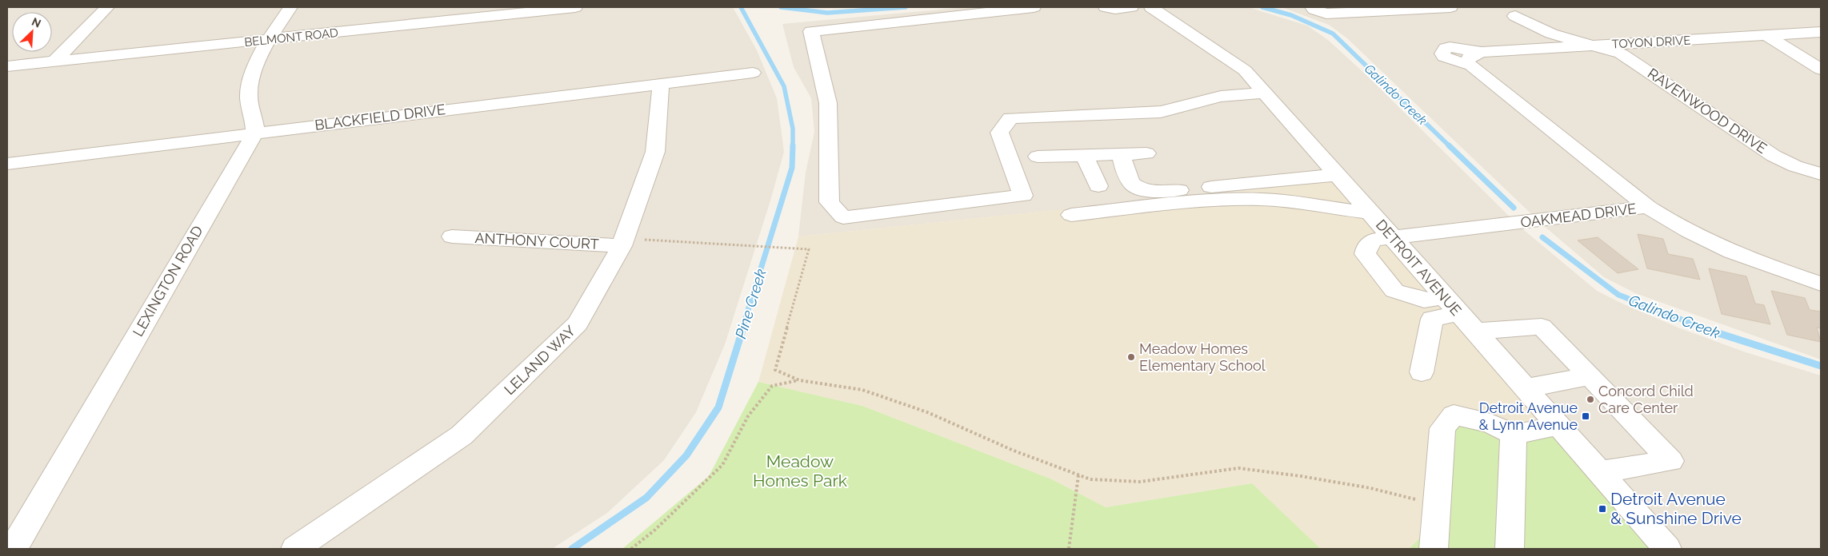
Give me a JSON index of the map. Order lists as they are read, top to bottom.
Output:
{
  "streets": {
    "street": [
      "BELMONT ROAD",
      "TOYON DRIVE",
      "RAVENWOOD DRIVE",
      "BLACKFIELD DRIVE",
      "OAKMEAD DRIVE",
      "ANTHONY COURT",
      "DETROIT AVENUE",
      "LEXINGTON ROAD",
      "LELAND WAY"
    ]
  },
  "crossings": [
    ["TOYON DRIVE", "RAVENWOOD DRIVE"],
    ["TOYON DRIVE", "OAKMEAD DRIVE"],
    ["BLACKFIELD DRIVE", "LEXINGTON ROAD"],
    ["BLACKFIELD DRIVE", "LELAND WAY"],
    ["OAKMEAD DRIVE", "DETROIT AVENUE"],
    ["ANTHONY COURT", "LELAND WAY"]
  ],
  "water": ["Galindo Creek", "Pine Creek"],
  "parks": ["Meadow Homes Park"],
  "places": {
    "other": ["Meadow Homes Elementary School", "Concord Child Care Center"],
    "transit": ["Detroit Avenue & Lynn Avenue", "Detroit Avenue & Sunshine Drive"]
  },
  "north": "top right"
}
